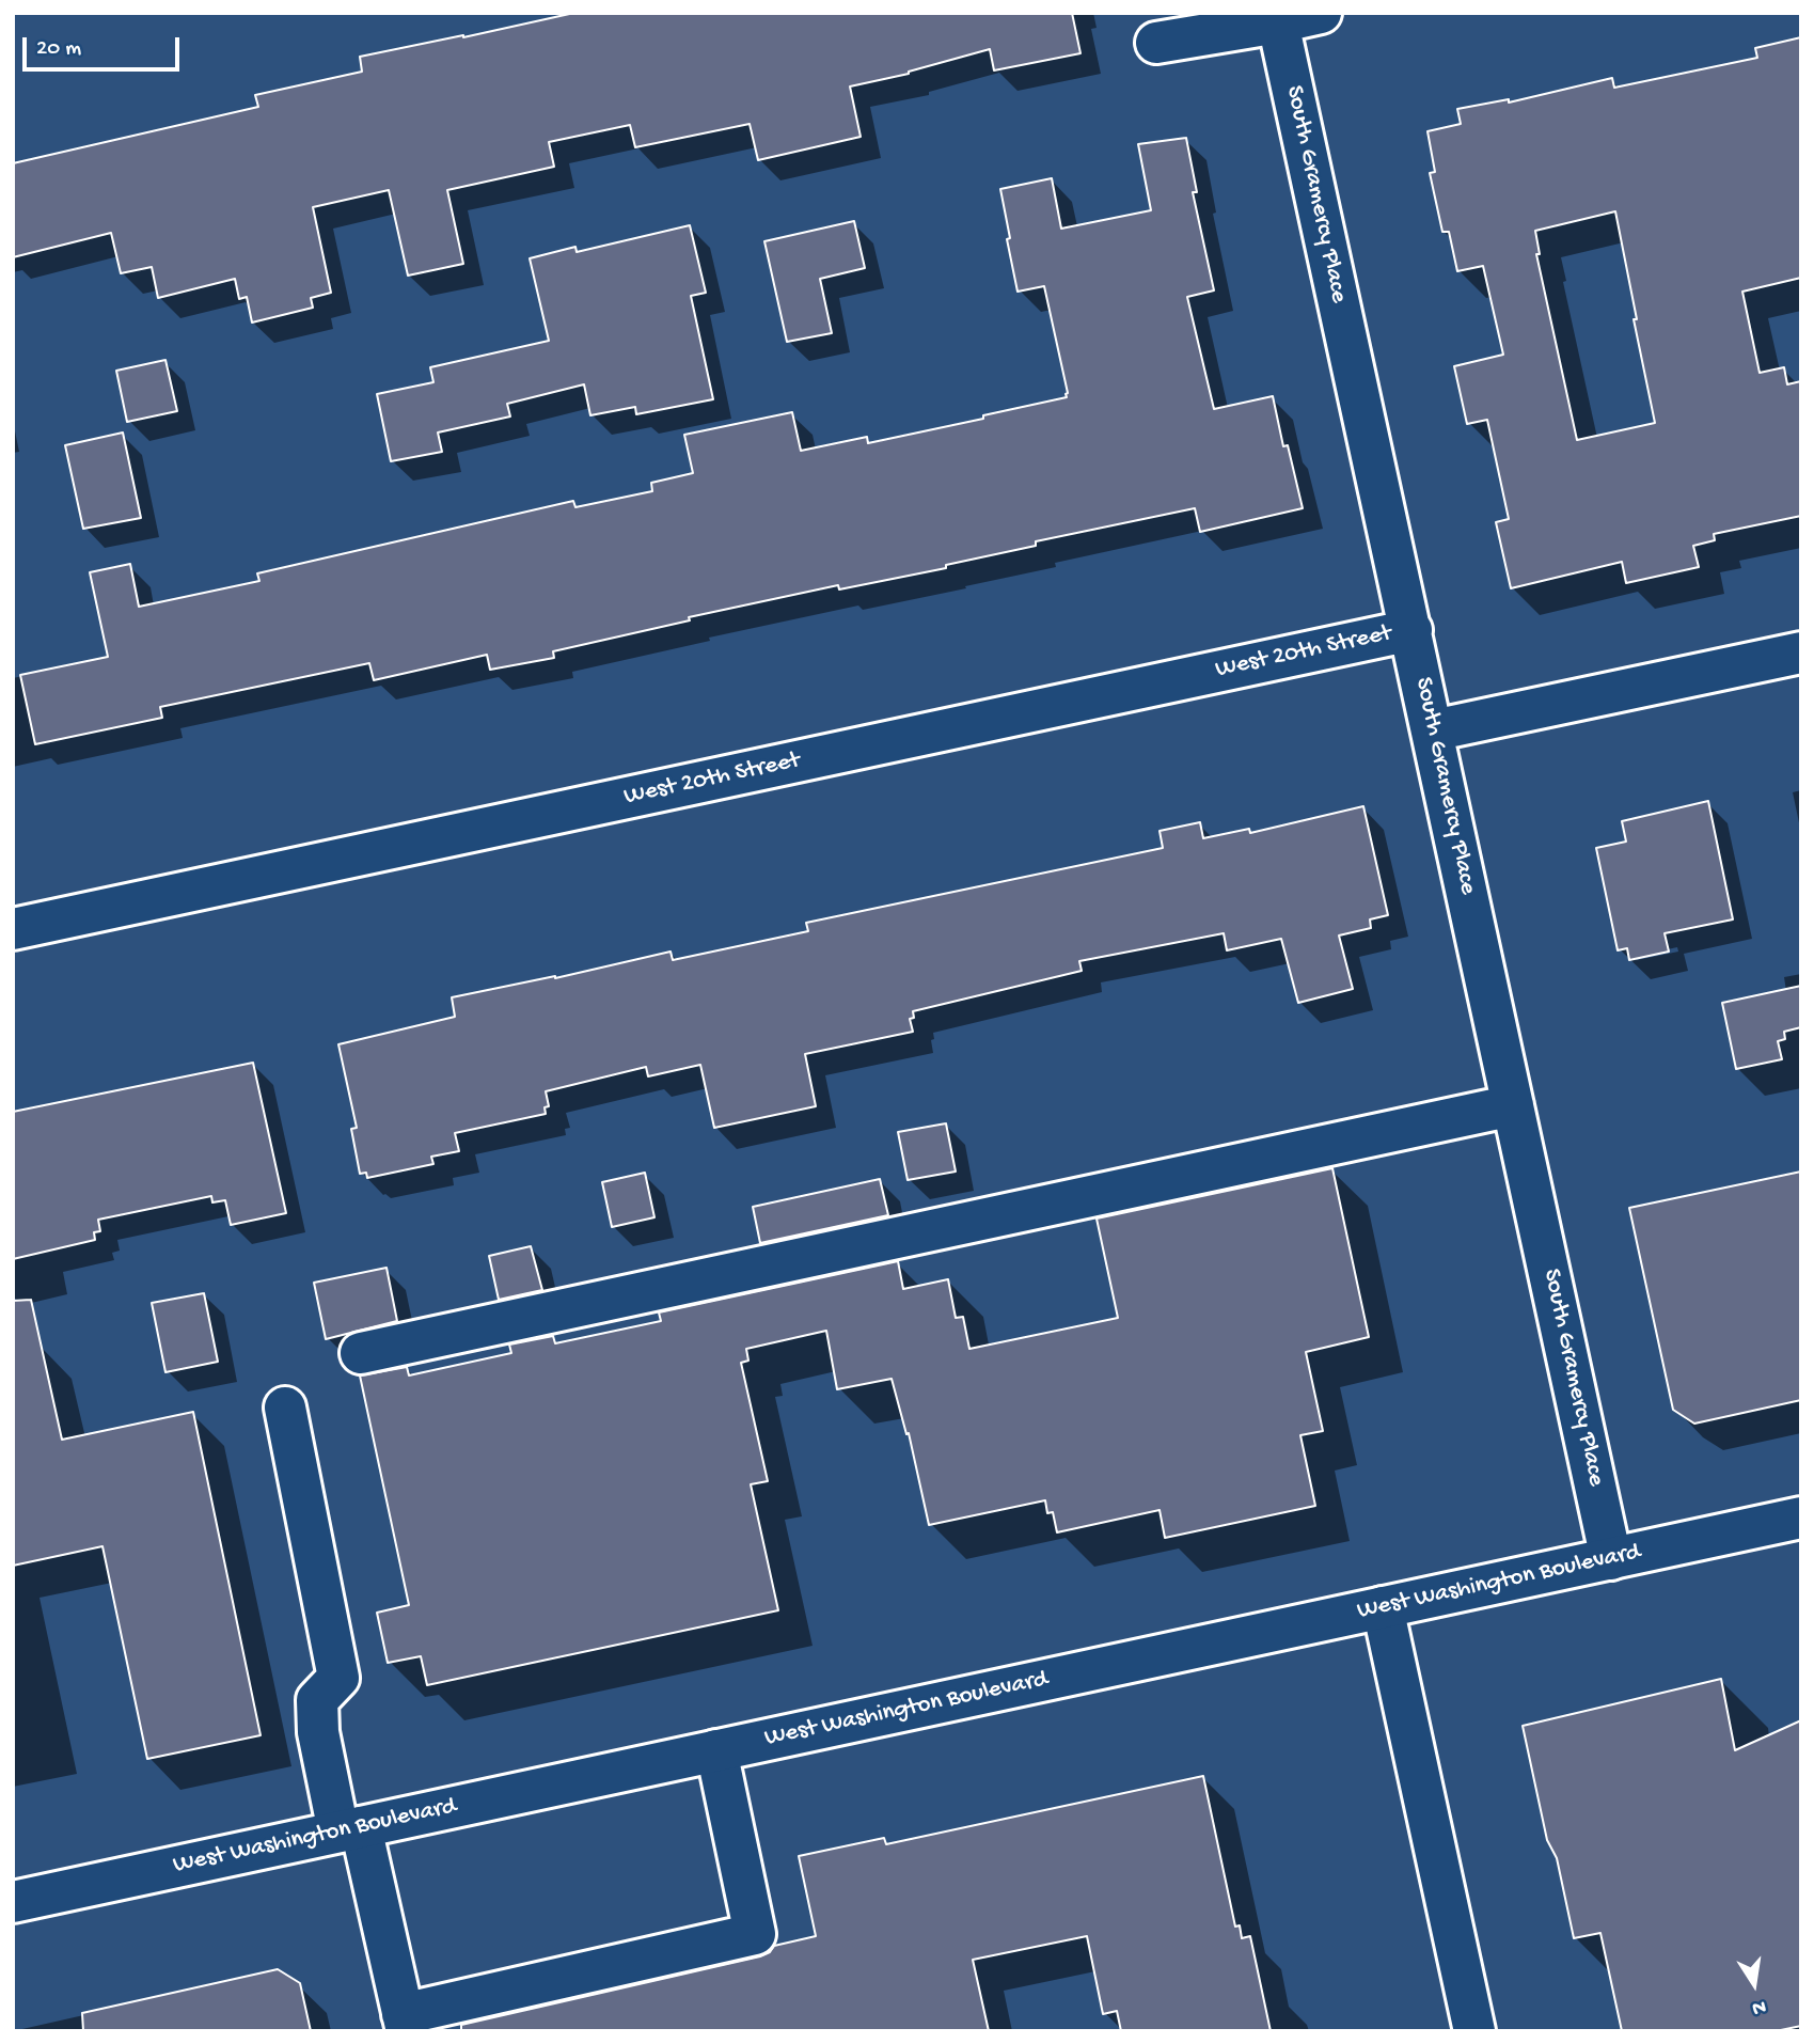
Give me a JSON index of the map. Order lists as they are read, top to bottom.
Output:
{
  "streets": {
    "street": ["South Gramercy Place", "West 20th Street", "West Washington Boulevard"]
  },
  "crossings": [
    ["South Gramercy Place", "West 20th Street"],
    ["South Gramercy Place", "West Washington Boulevard"]
  ],
  "scale_bar": "20 m",
  "north": "bottom"
}
